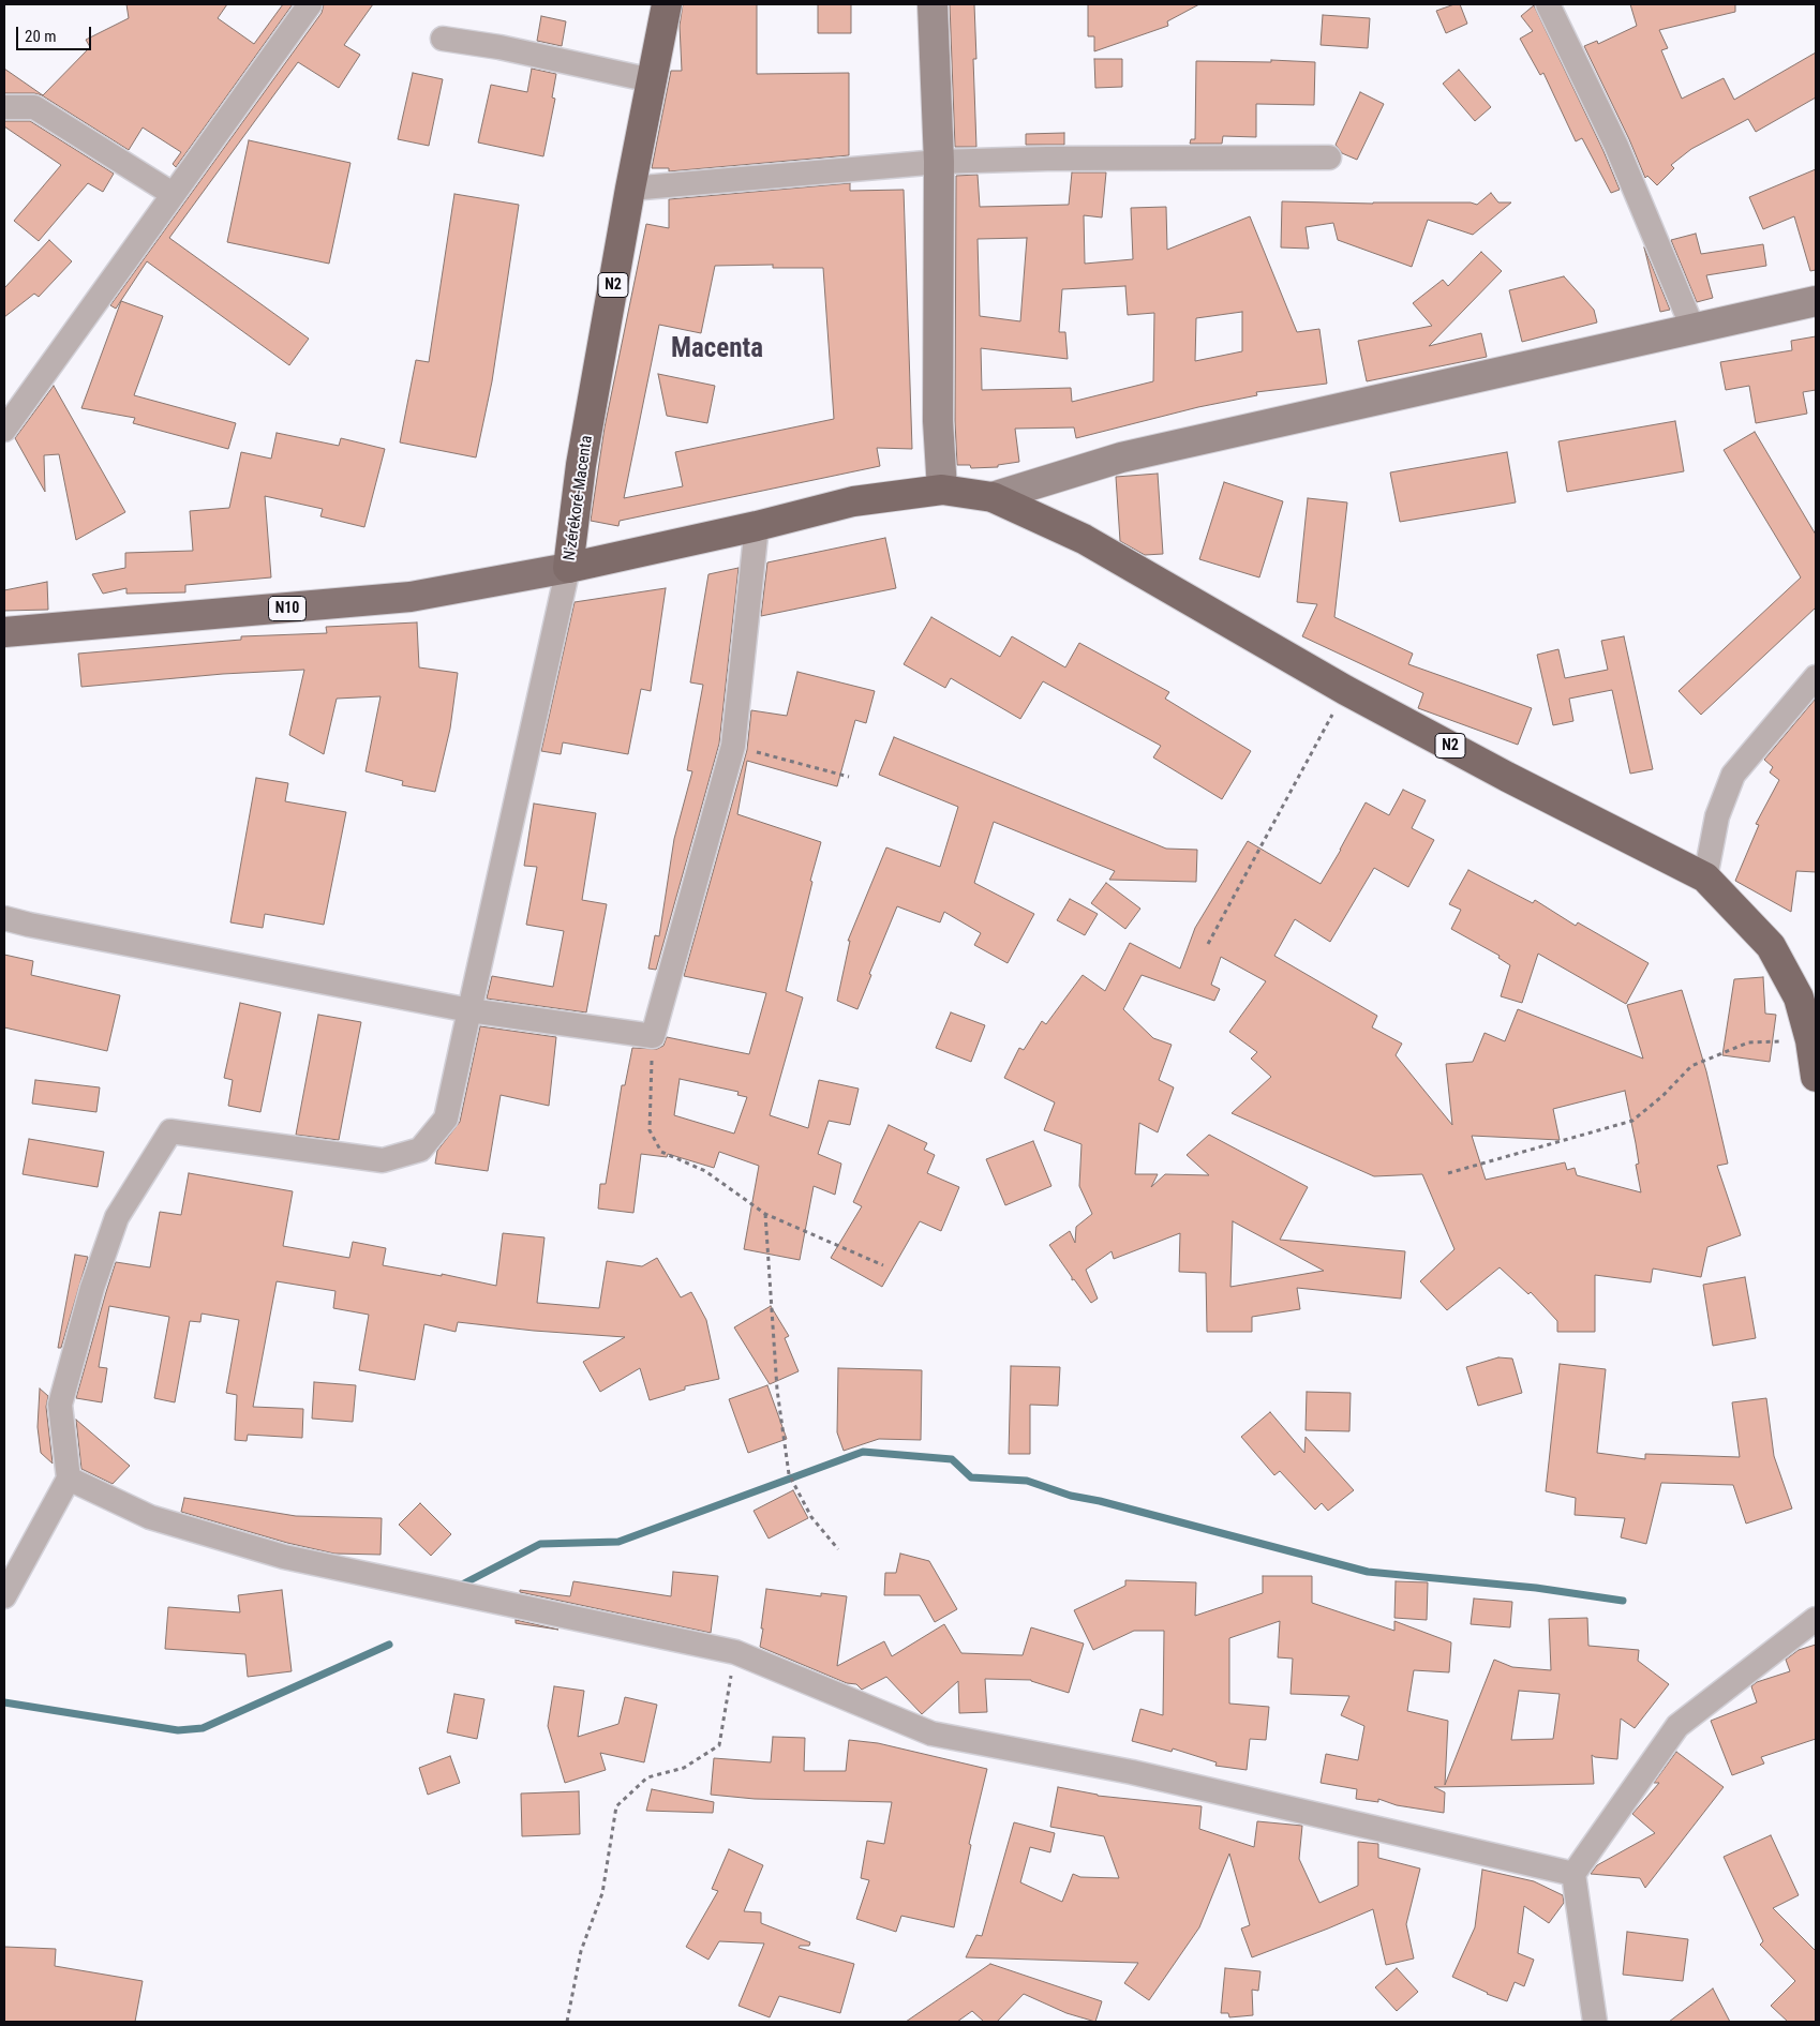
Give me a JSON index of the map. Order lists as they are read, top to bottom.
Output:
{
  "streets": {
    "highway": ["N2", "N'zérékoré-Macenta"],
    "main road": ["N10"]
  },
  "crossings": [
    ["N2", "N'zérékoré-Macenta"],
    ["N'zérékoré-Macenta", "N10"]
  ],
  "districts": ["Macenta"],
  "scale_bar": "20 m"
}
